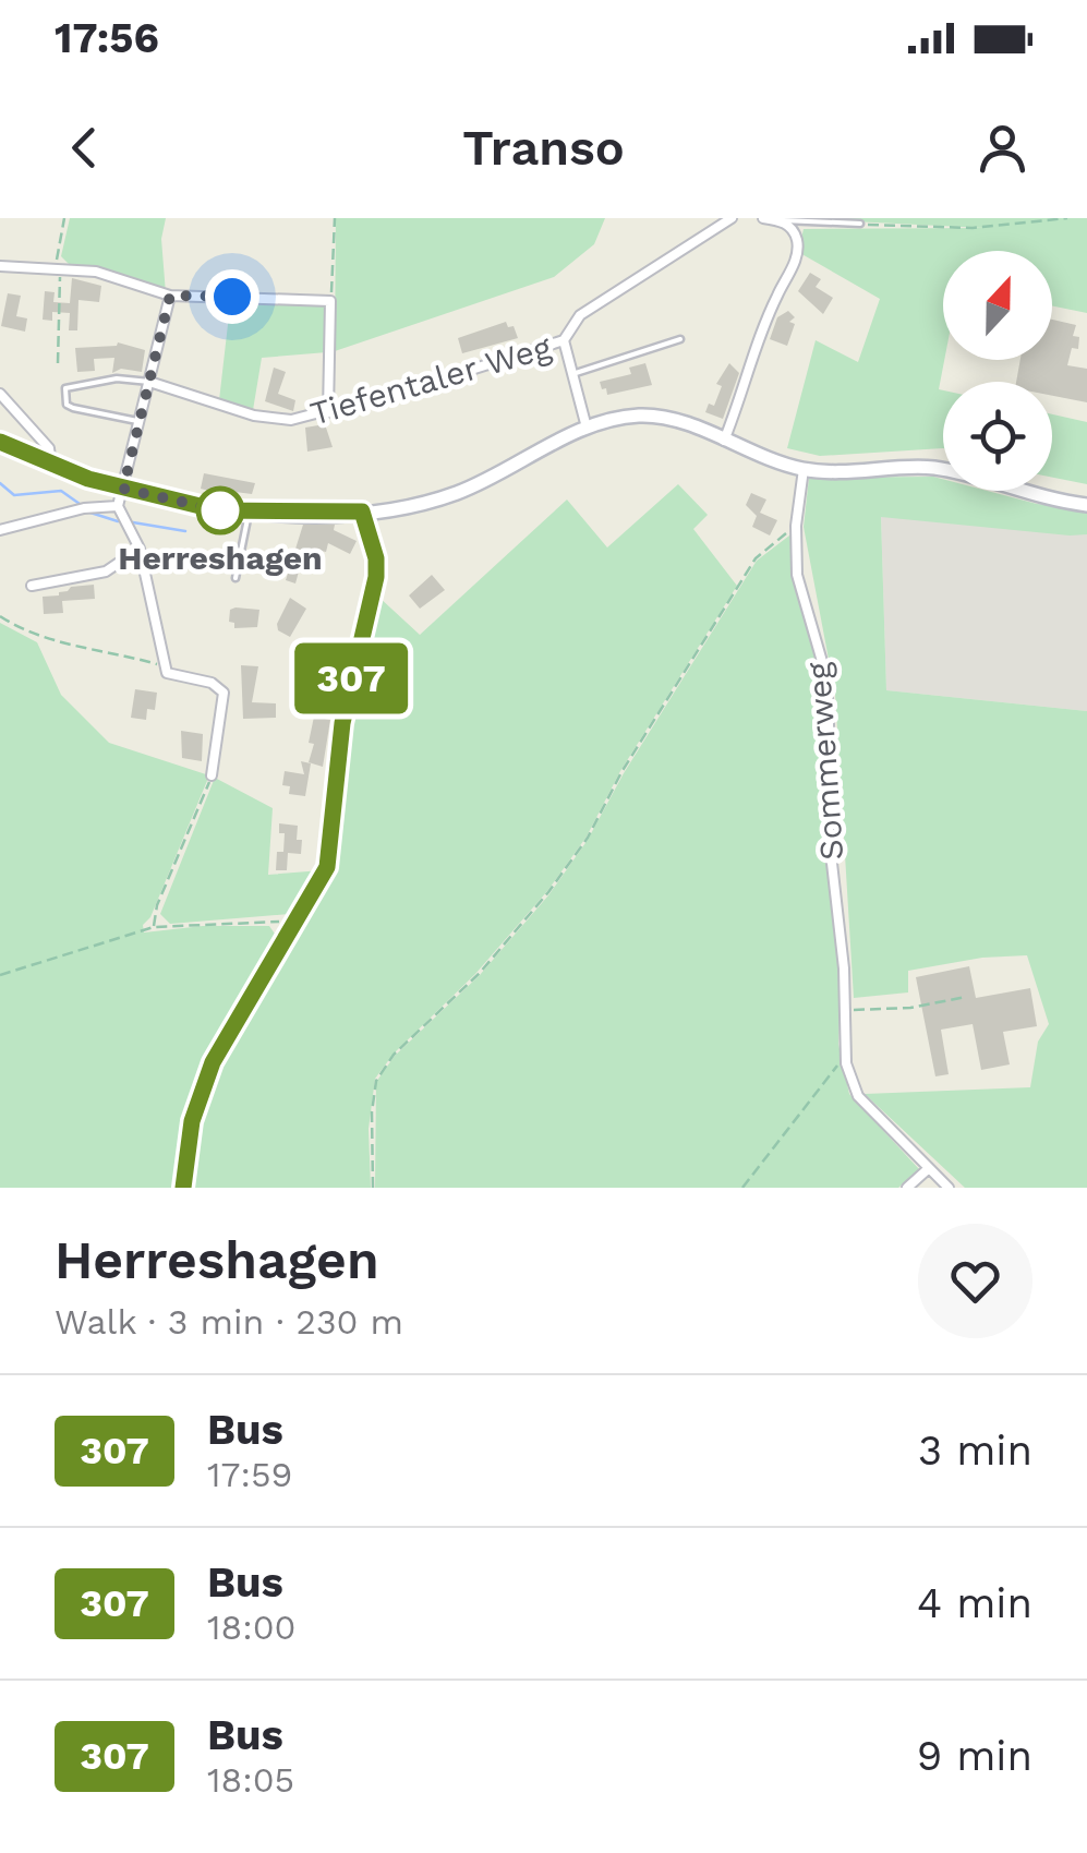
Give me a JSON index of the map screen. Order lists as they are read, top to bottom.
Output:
{
  "streets": {
    "street": ["Tiefentaler Weg", "Sommerweg"]
  },
  "places": ["Herreshagen"],
  "lines": ["bus line 307"],
  "north": "top",
  "page": {
    "status": "17:56",
    "header": "Transo",
    "on_map": "307",
    "heading": ["Herreshagen", "Walk · 3 min · 230 m"],
    "list": [
      {
        "mark": "307",
        "name": "Bus",
        "note": "17:59",
        "value": "3 min"
      },
      {
        "mark": "307",
        "name": "Bus",
        "note": "18:00",
        "value": "4 min"
      },
      {
        "mark": "307",
        "name": "Bus",
        "note": "18:05",
        "value": "9 min"
      }
    ]
  }
}
